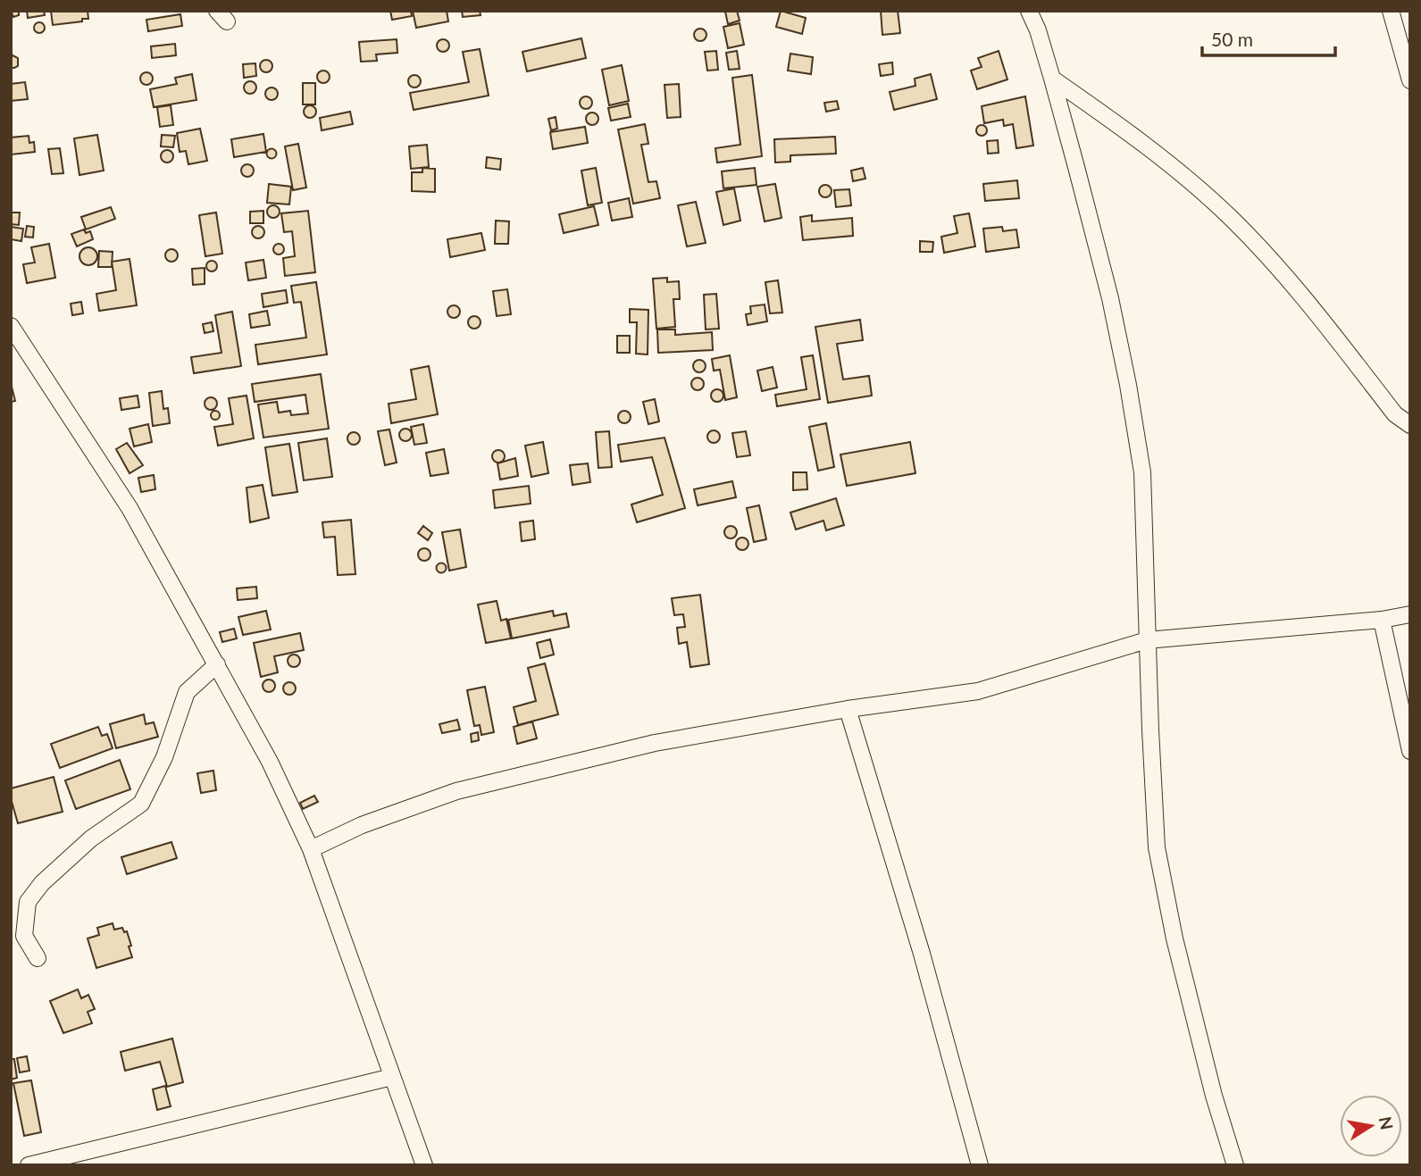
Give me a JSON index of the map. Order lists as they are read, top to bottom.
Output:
{
  "scale_bar": "50 m",
  "north": "right"
}
